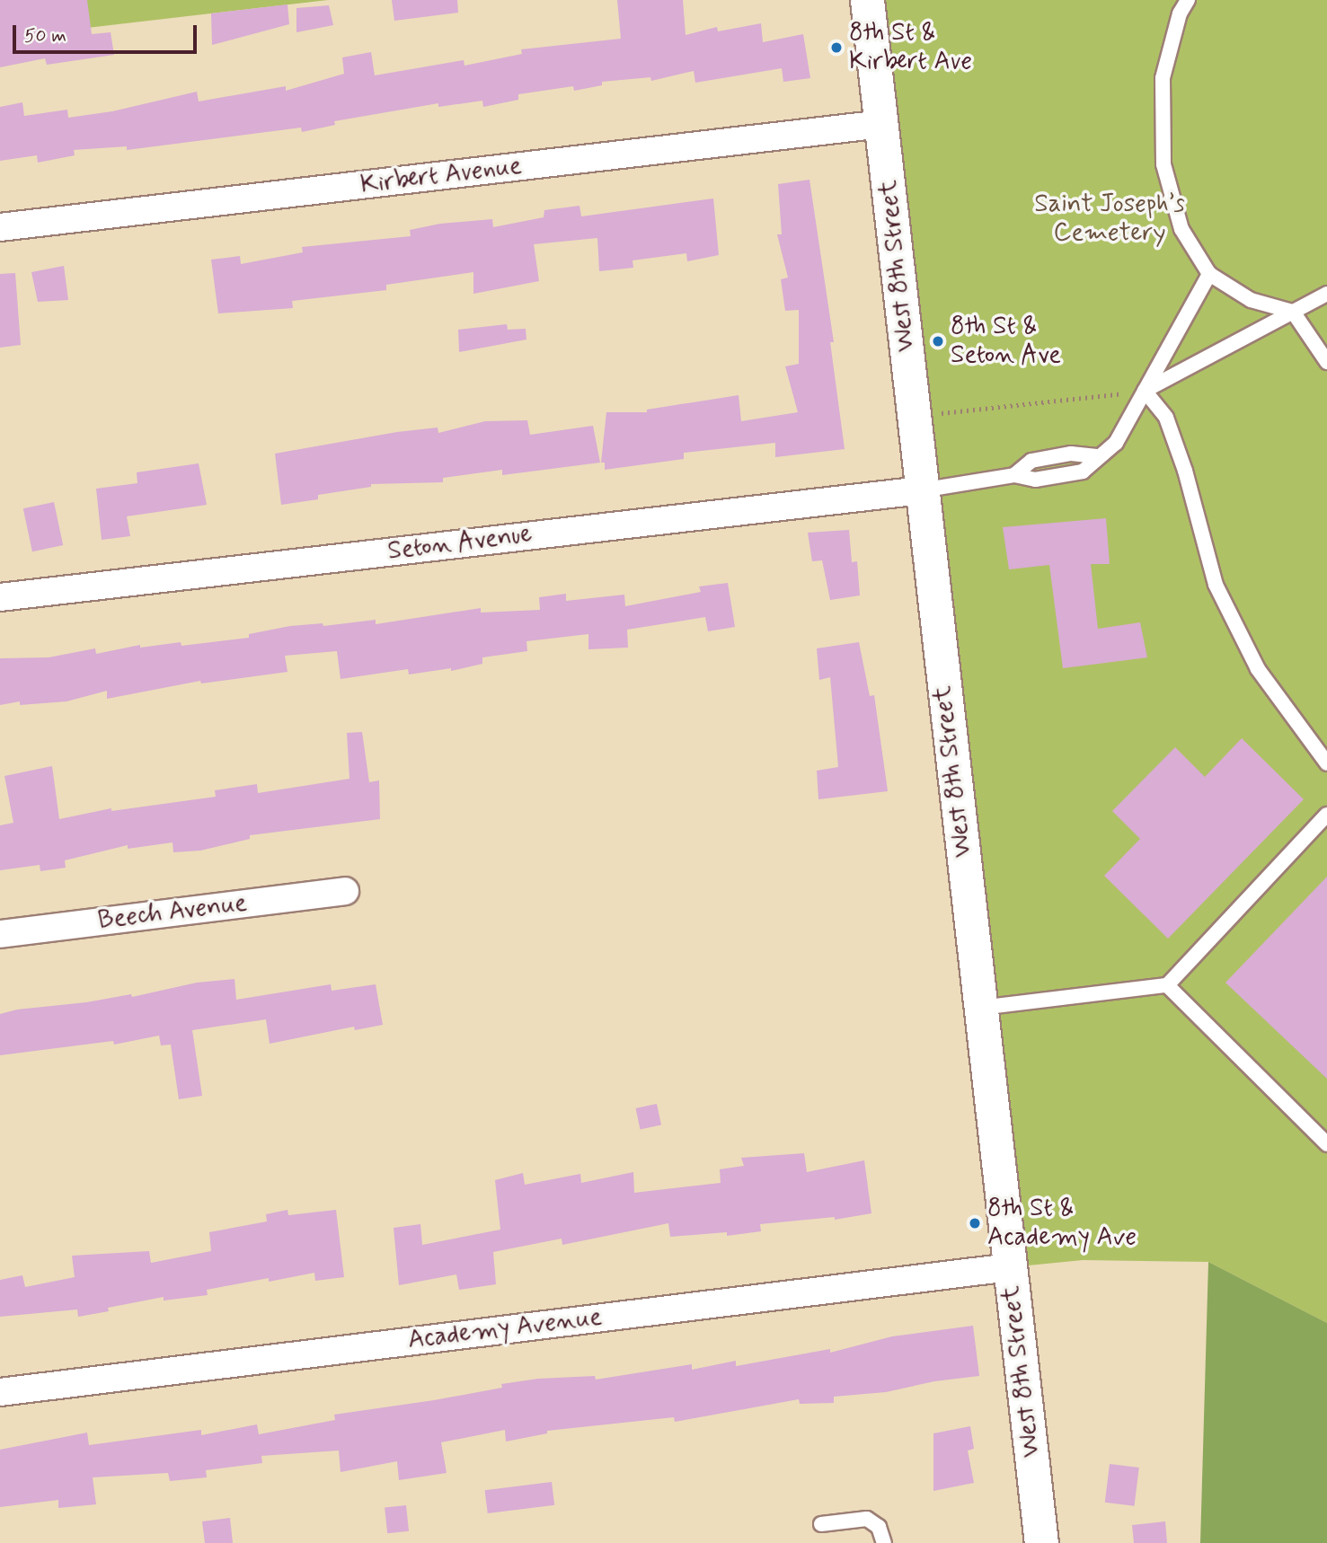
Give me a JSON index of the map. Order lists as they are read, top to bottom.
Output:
{
  "streets": {
    "street": [
      "Kirbert Avenue",
      "West 8th Street",
      "Seton Avenue",
      "Beech Avenue",
      "Academy Avenue"
    ]
  },
  "crossings": [
    ["Kirbert Avenue", "West 8th Street"],
    ["West 8th Street", "Seton Avenue"],
    ["West 8th Street", "Academy Avenue"]
  ],
  "parks": ["Saint Joseph’s Cemetery"],
  "places": ["8th St & Kirbert Ave", "8th St & Seton Ave", "8th St & Academy Ave"],
  "scale_bar": "50 m"
}
